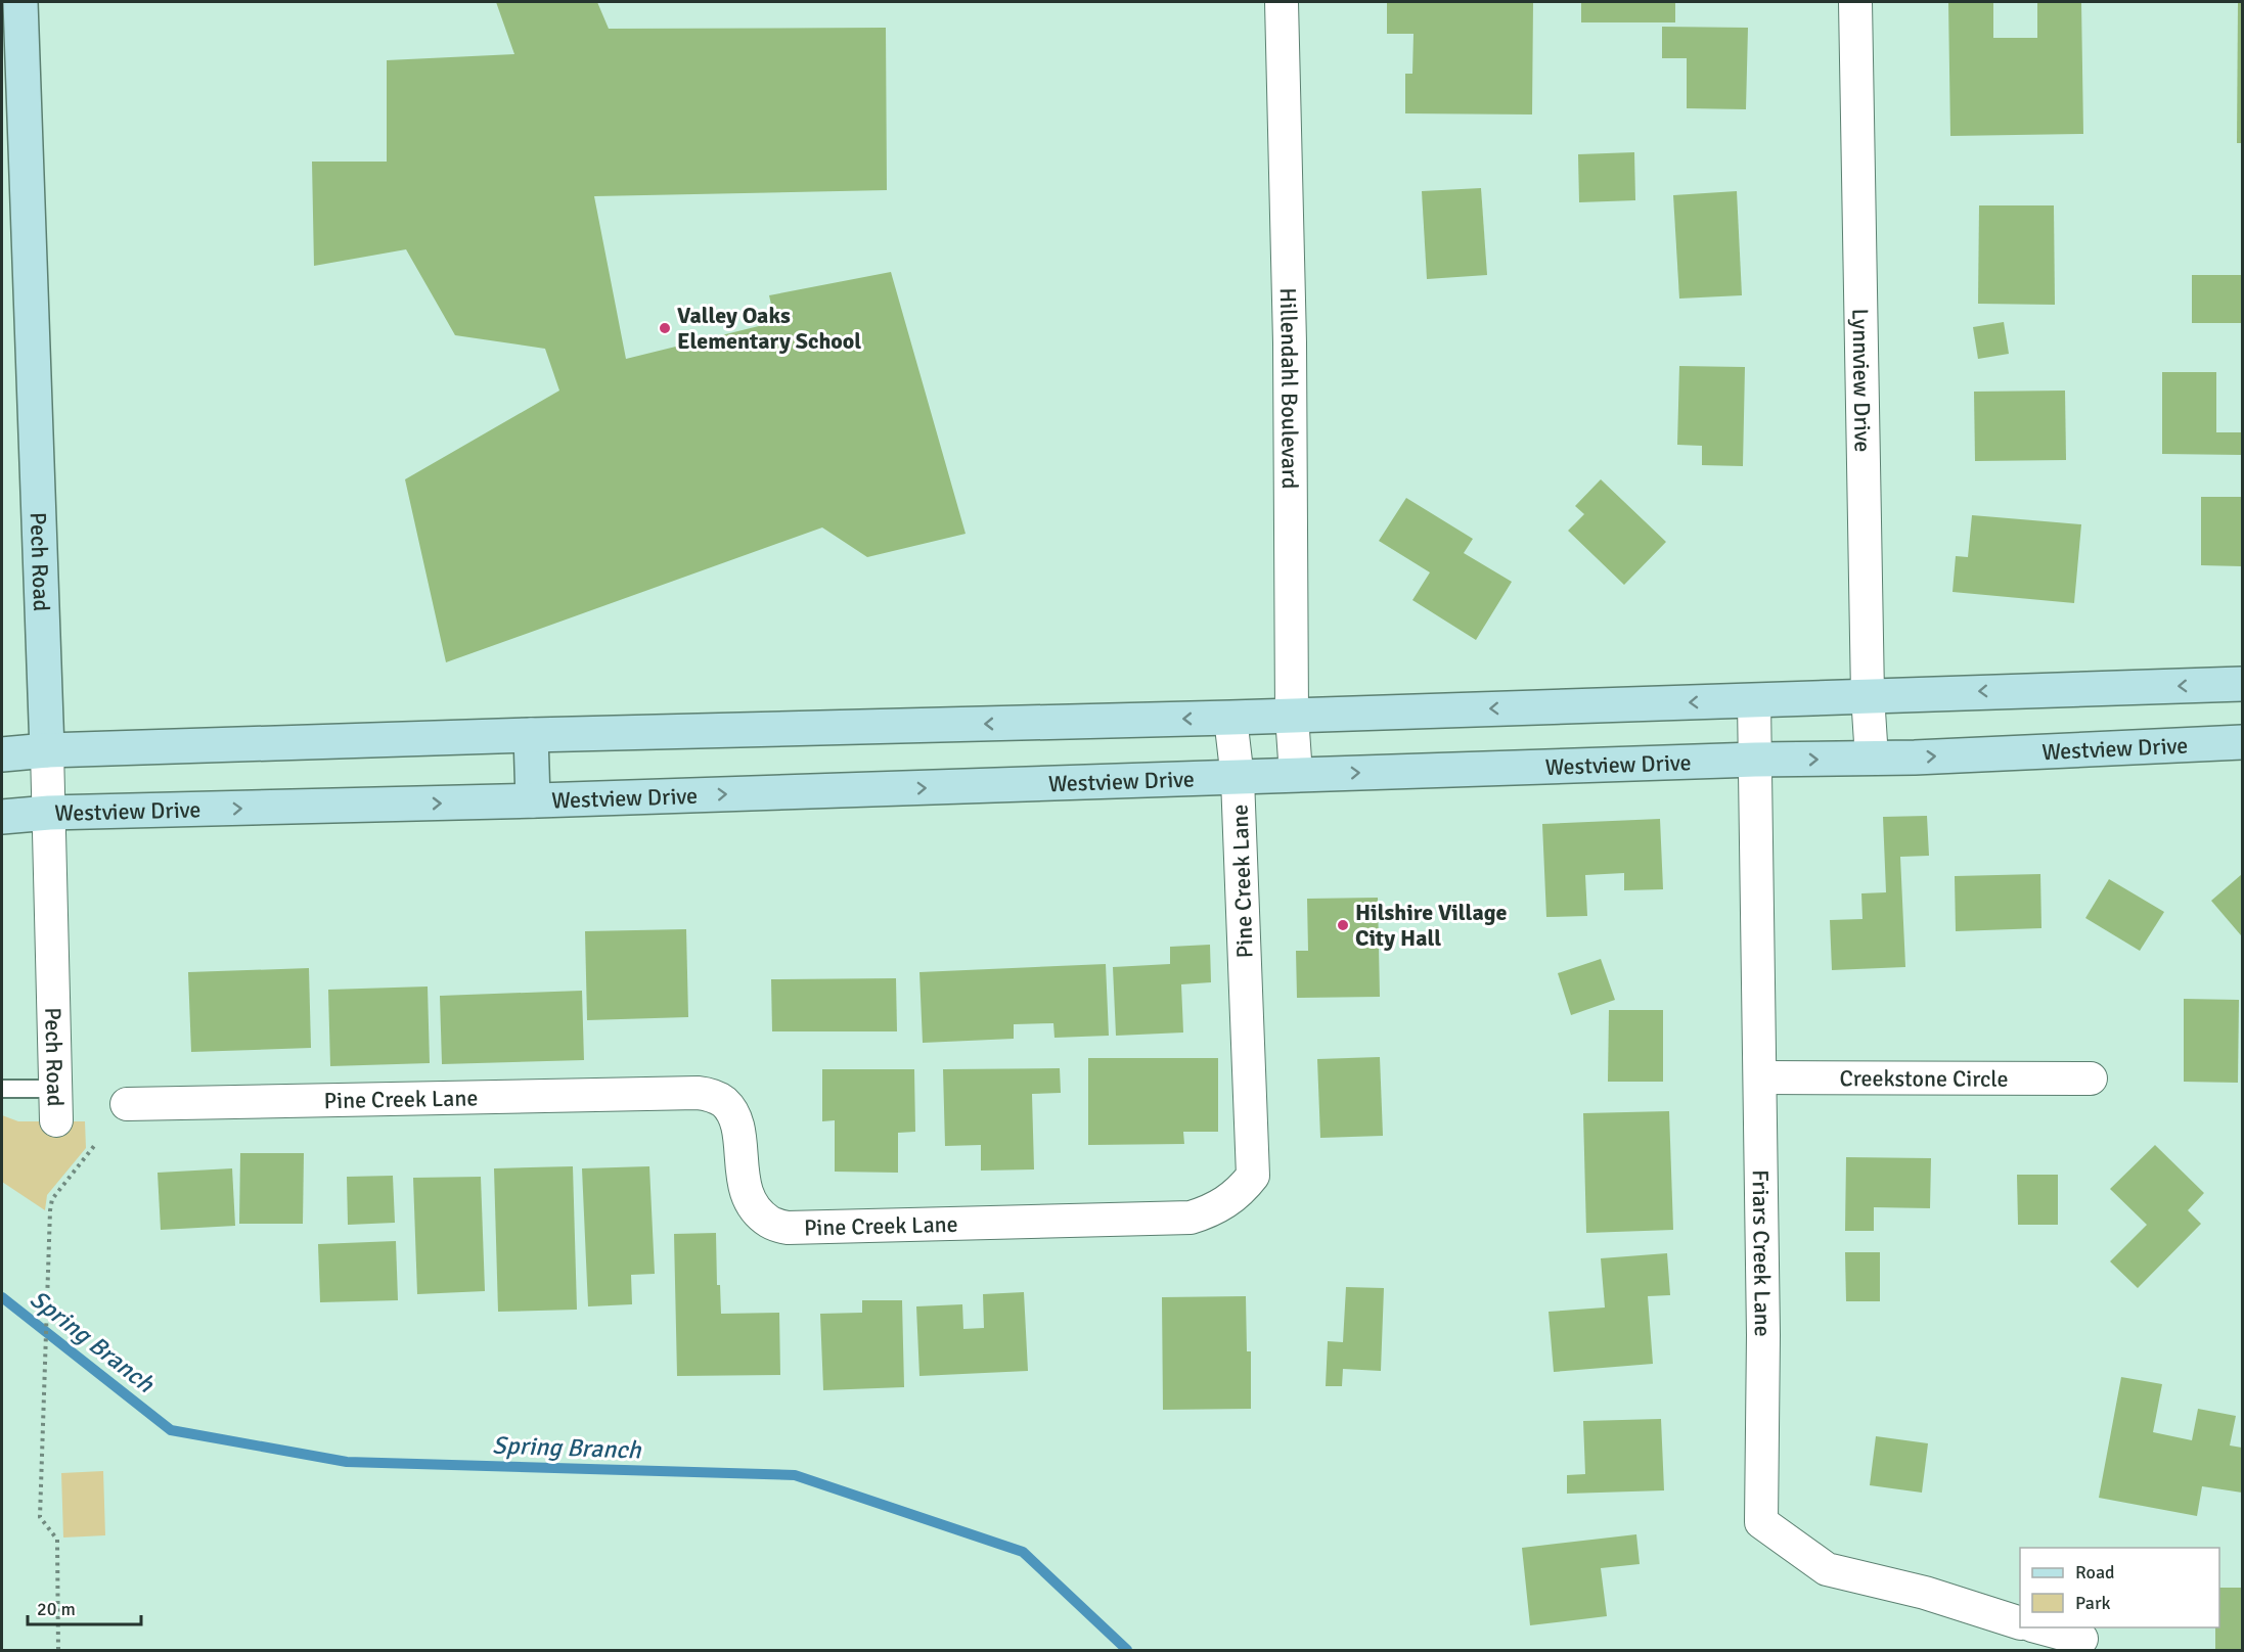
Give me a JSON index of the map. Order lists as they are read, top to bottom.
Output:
{
  "streets": {
    "main road": ["Pech Road", "Westview Drive"],
    "street": [
      "Lynnview Drive",
      "Hillendahl Boulevard",
      "Pine Creek Lane",
      "Creekstone Circle",
      "Friars Creek Lane"
    ]
  },
  "crossings": [
    ["Lynnview Drive", "Westview Drive"],
    ["Hillendahl Boulevard", "Westview Drive"],
    ["Pech Road", "Westview Drive"],
    ["Westview Drive", "Pine Creek Lane"],
    ["Westview Drive", "Friars Creek Lane"],
    ["Creekstone Circle", "Friars Creek Lane"]
  ],
  "water": ["Spring Branch"],
  "places": ["Valley Oaks Elementary School", "Hilshire Village City Hall"],
  "legend": ["Road", "Park"],
  "scale_bar": "20 m"
}
